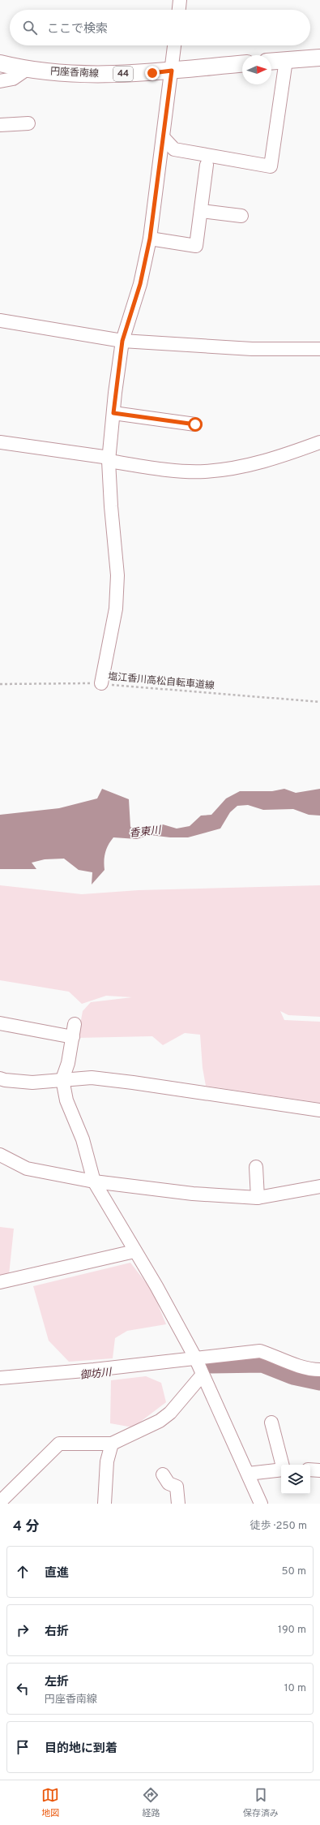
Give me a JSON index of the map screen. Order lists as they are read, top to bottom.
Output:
{
  "streets": {
    "main road": ["円座香南線", "44"],
    "path": ["塩江香川高松自転車道線"]
  },
  "water": ["香東川", "御坊川"],
  "north": "right",
  "page": {
    "search": "ここで検索",
    "heading": ["4 分", "徒歩 · 250 m"],
    "list": [
      ["直進", "50 m"],
      ["右折", "190 m"],
      ["左折", "円座香南線", "10 m"],
      "目的地に到着"
    ],
    "nav": ["地図", "経路", "保存済み"]
  }
}
